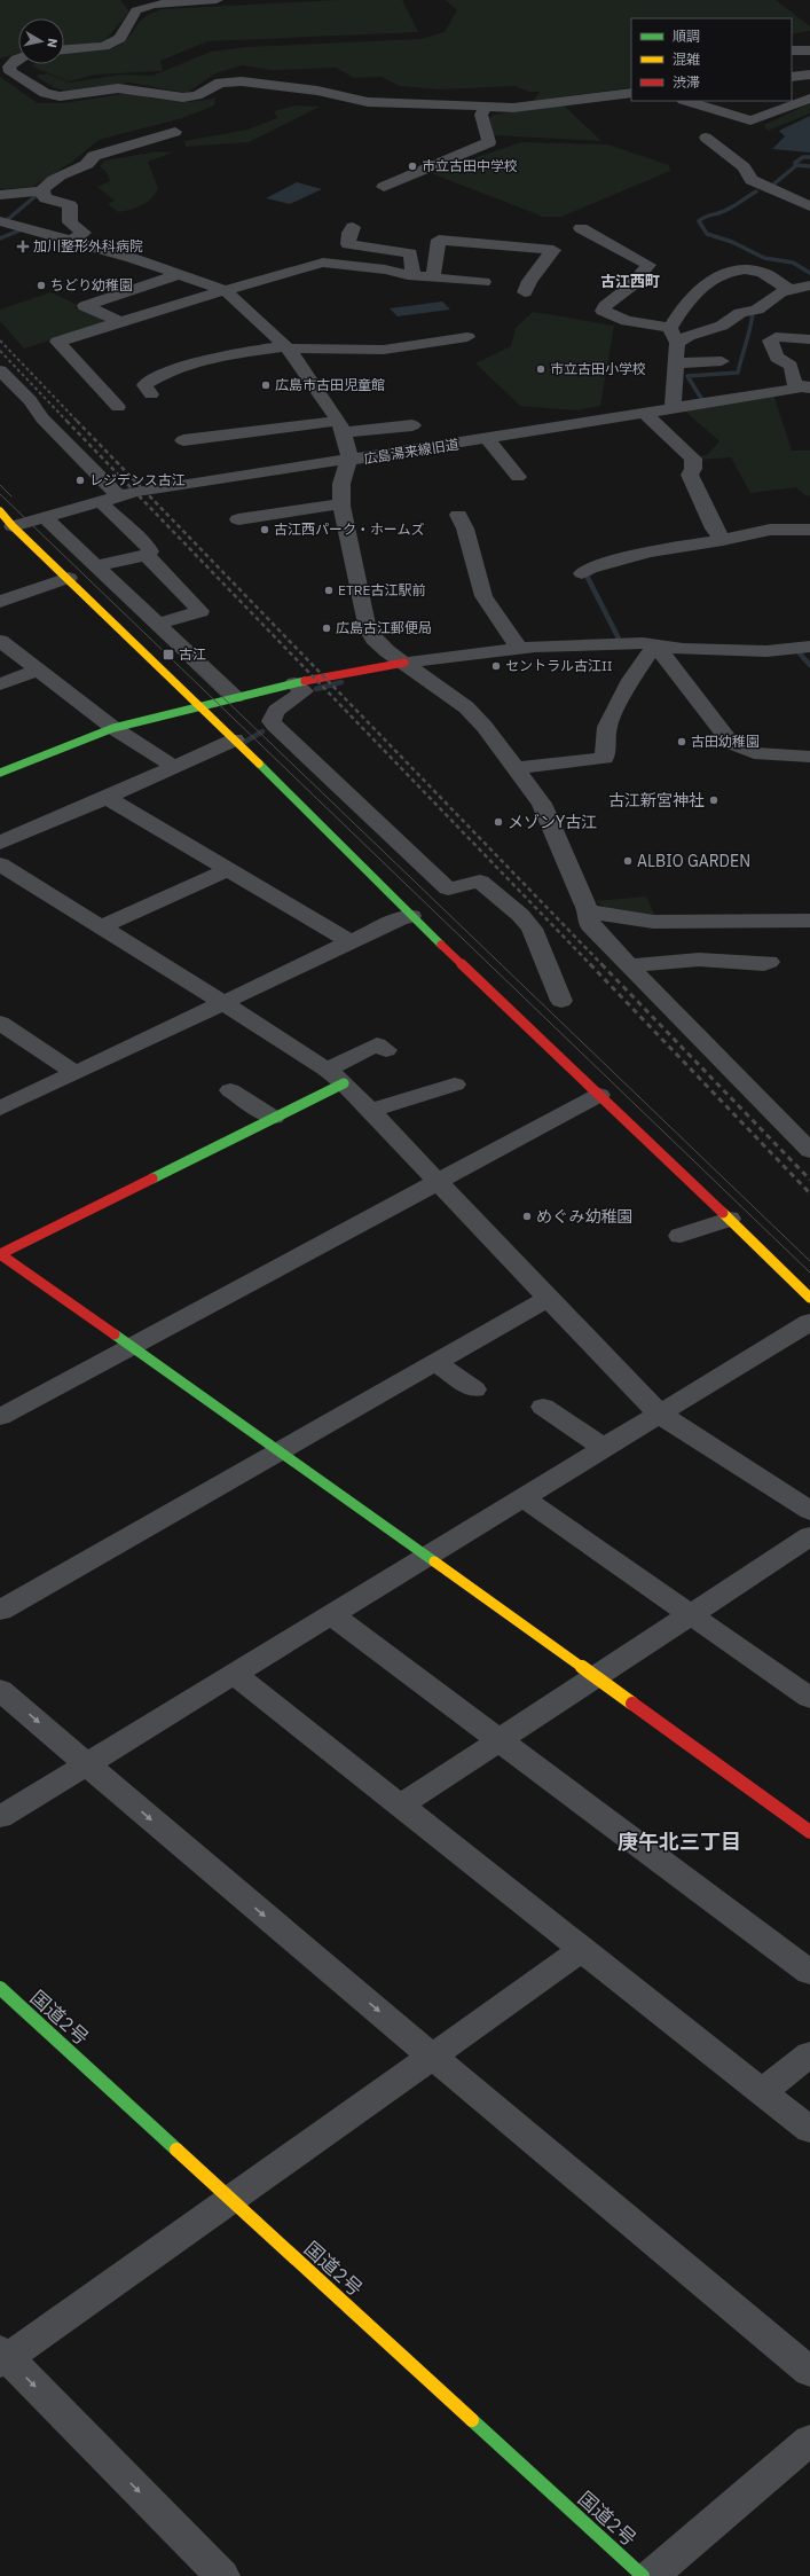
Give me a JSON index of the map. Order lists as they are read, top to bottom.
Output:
{
  "streets": {
    "main road": ["国道2号"],
    "street": ["広島湯来線旧道"]
  },
  "districts": ["古江西町", "庚午北三丁目"],
  "places": {
    "other": [
      "市立古田中学校",
      "ちどり幼稚園",
      "市立古田小学校",
      "広島市古田児童館",
      "レジデンス古江",
      "古江西パーク・ホームズ",
      "ETRE古江駅前",
      "広島古江郵便局",
      "セントラル古江II",
      "古田幼稚園",
      "古江新宮神社",
      "メゾンY古江",
      "ALBIO GARDEN",
      "めぐみ幼稚園"
    ],
    "health": ["加川整形外科病院"],
    "transit": ["古江"]
  },
  "legend": ["順調", "混雑", "渋滞"],
  "north": "right"
}
